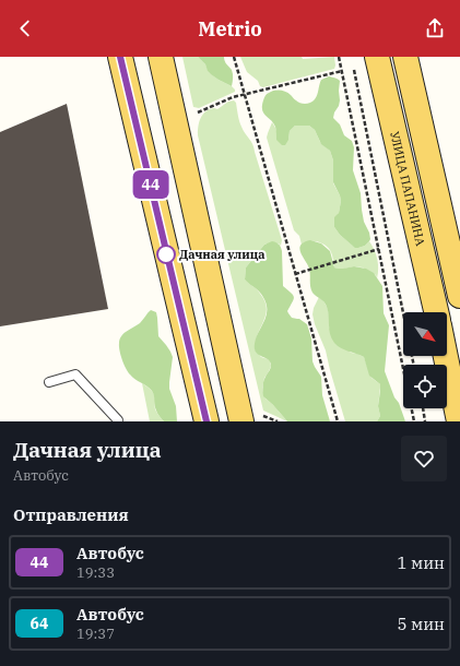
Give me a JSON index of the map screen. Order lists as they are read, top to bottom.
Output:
{
  "streets": {
    "main road": ["УЛИЦА ПАПАНИНА"]
  },
  "places": ["Дачная улица"],
  "lines": ["bus line 44"],
  "north": "bottom right",
  "page": {
    "header": "Metrio",
    "on_map": "44",
    "heading": [
      ["Дачная улица", "Автобус"],
      "Отправления"
    ],
    "list": [
      {
        "mark": "44",
        "name": "Автобус",
        "note": "19:33",
        "value": "1 мин"
      },
      {
        "mark": "64",
        "name": "Автобус",
        "note": "19:37",
        "value": "5 мин"
      }
    ]
  }
}
